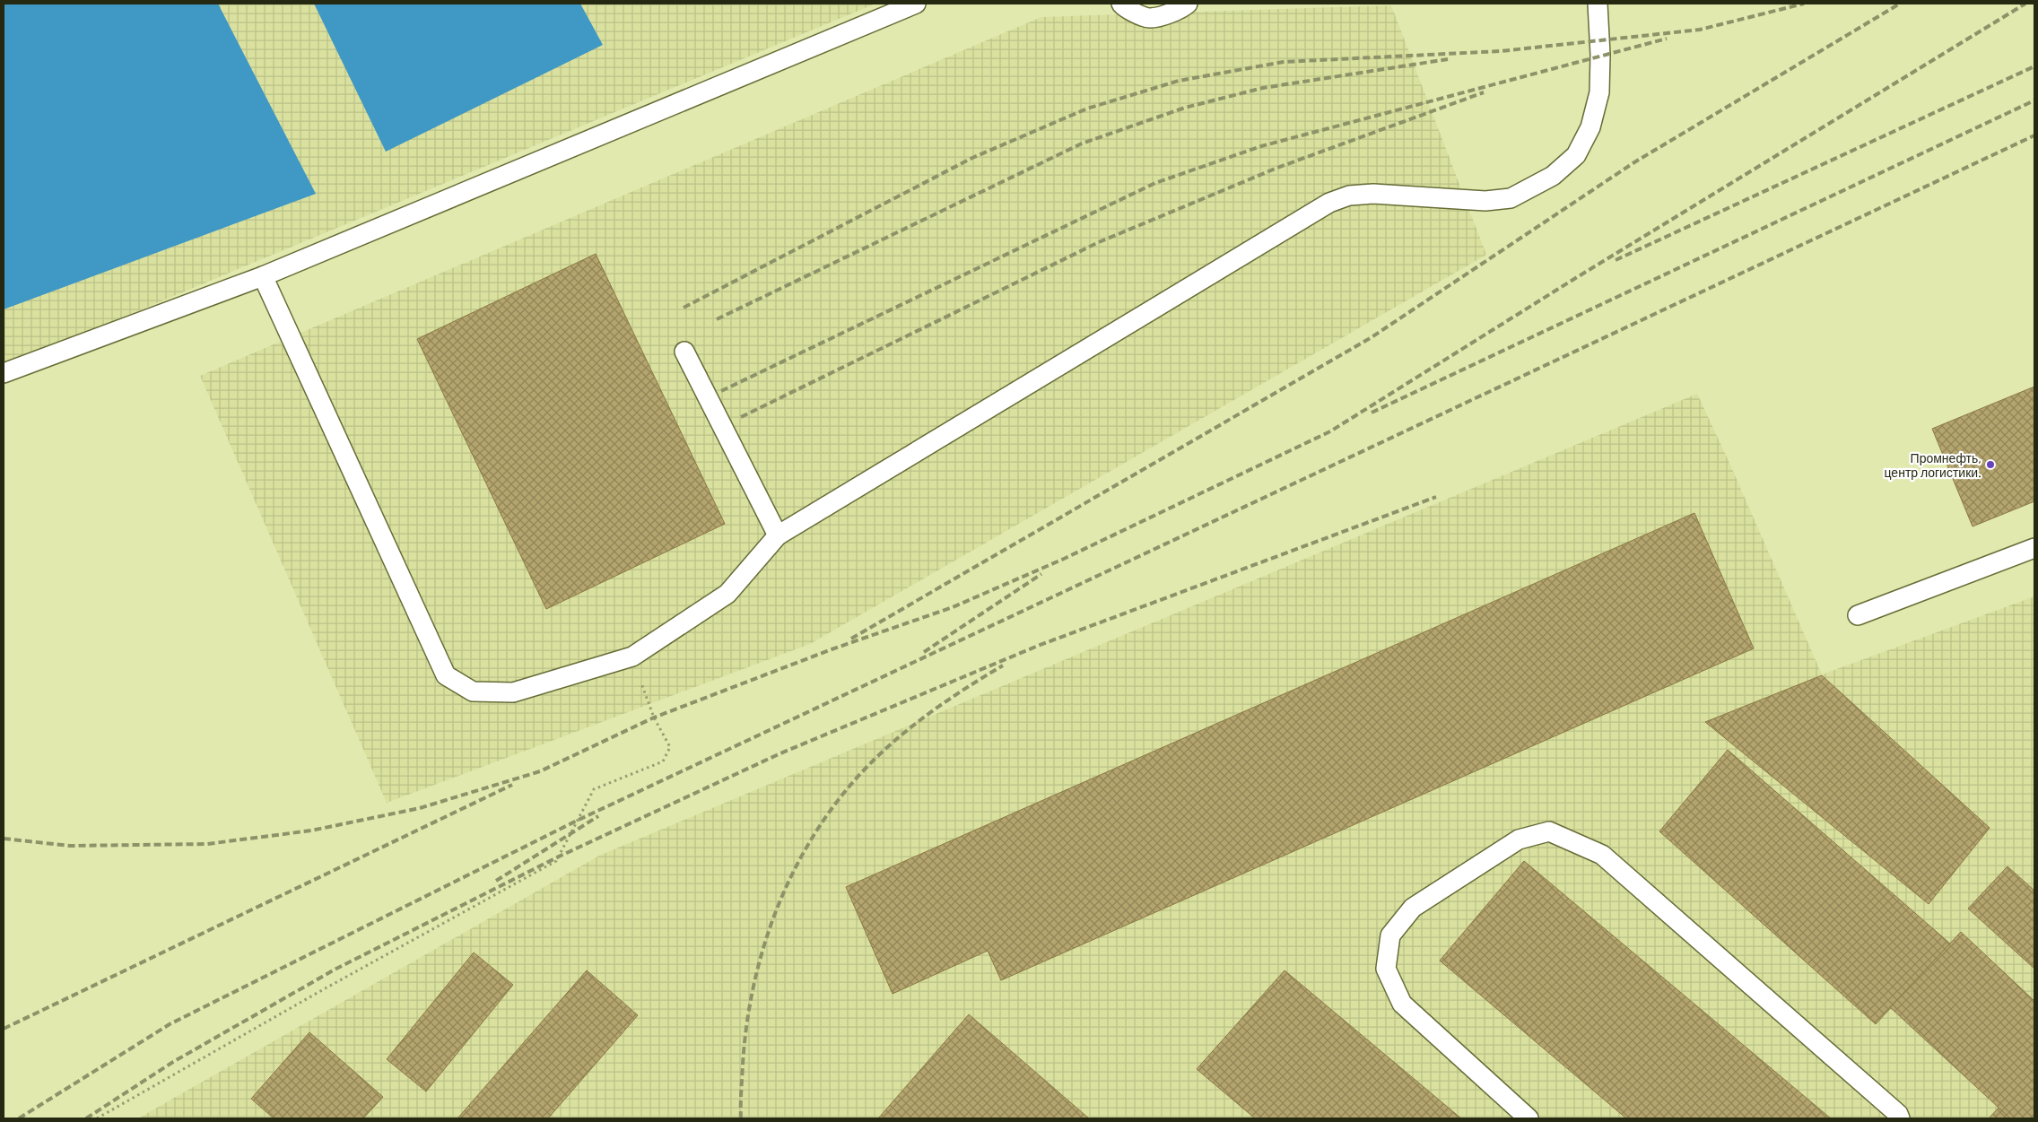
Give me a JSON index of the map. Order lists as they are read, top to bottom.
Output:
{
  "places": ["Промнефть, центр логистики."]
}
